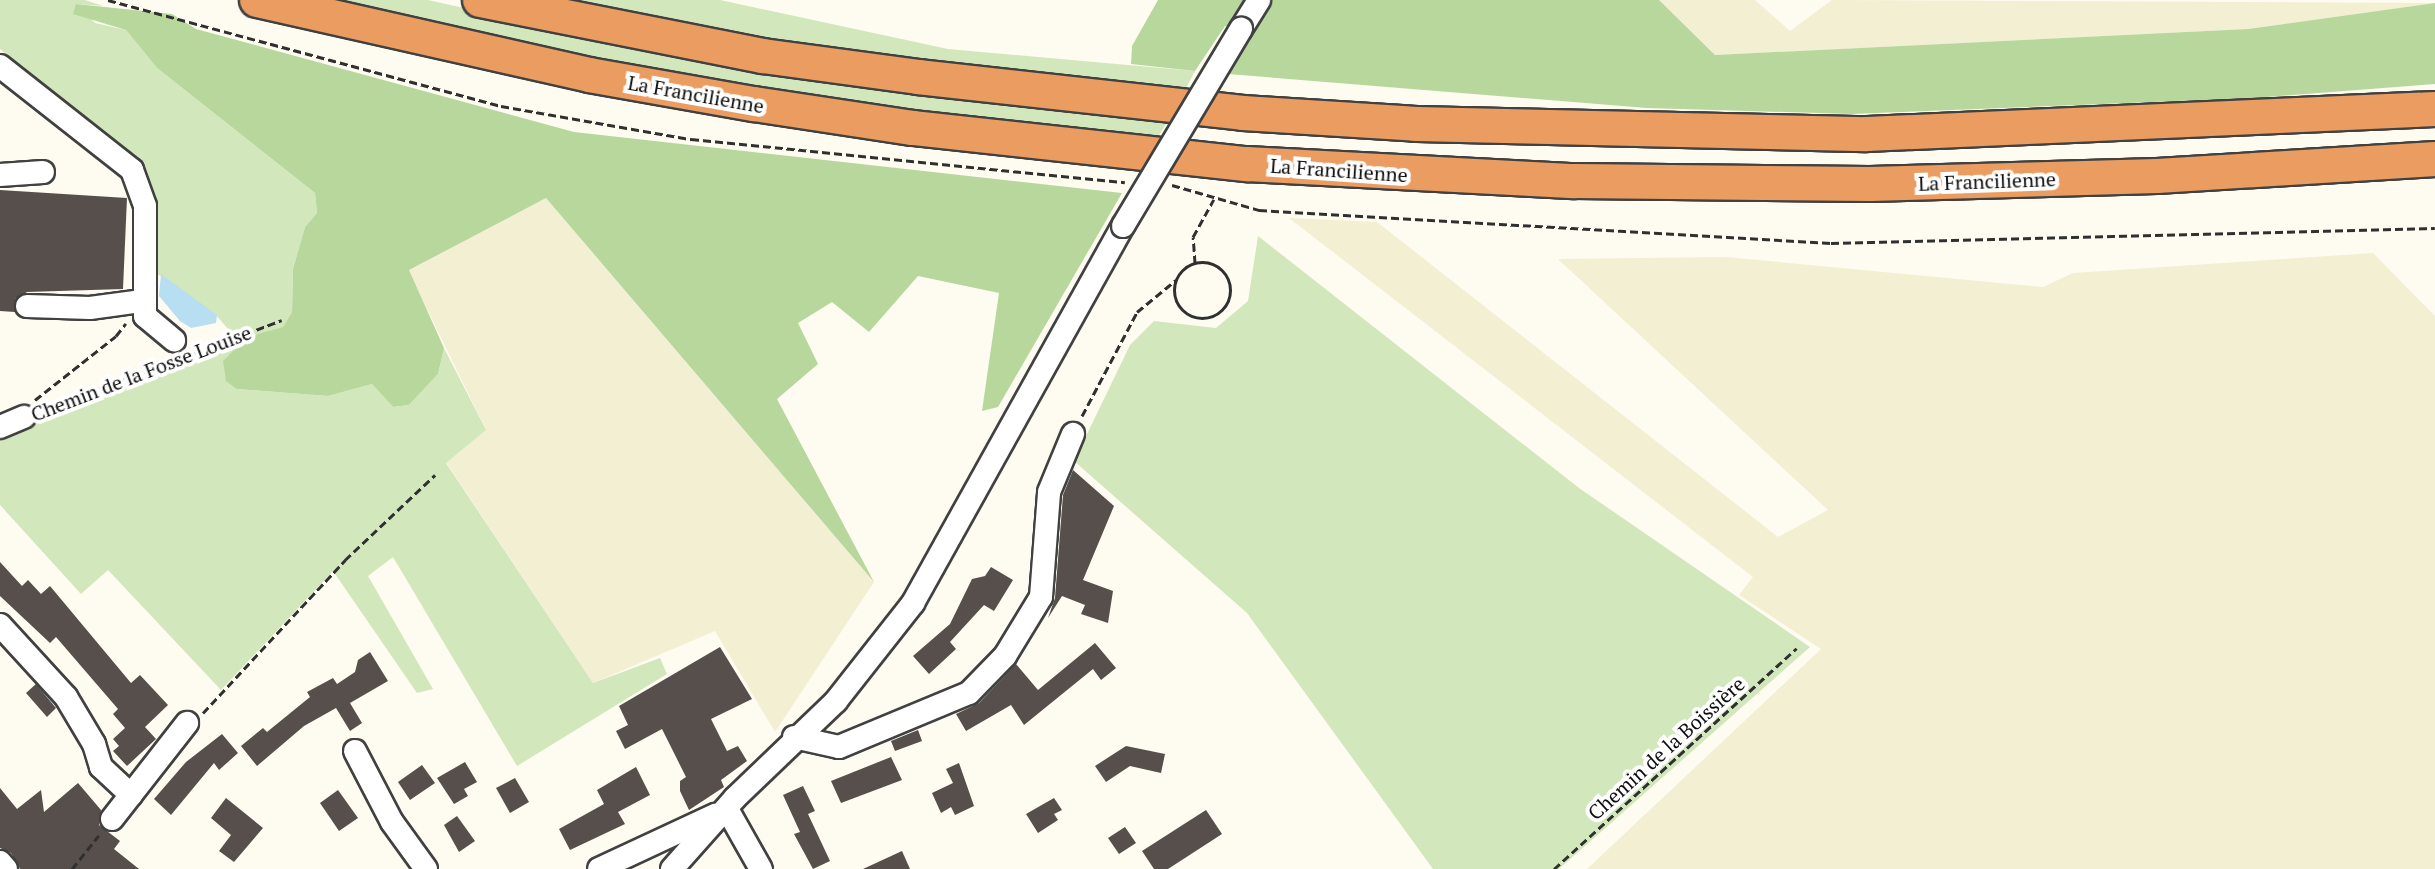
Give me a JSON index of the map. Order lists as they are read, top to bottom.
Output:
{
  "streets": {
    "highway": ["La Francilienne"],
    "street": ["Chemin de la Fosse Louise"],
    "path": ["Chemin de la Boissière"]
  }
}
